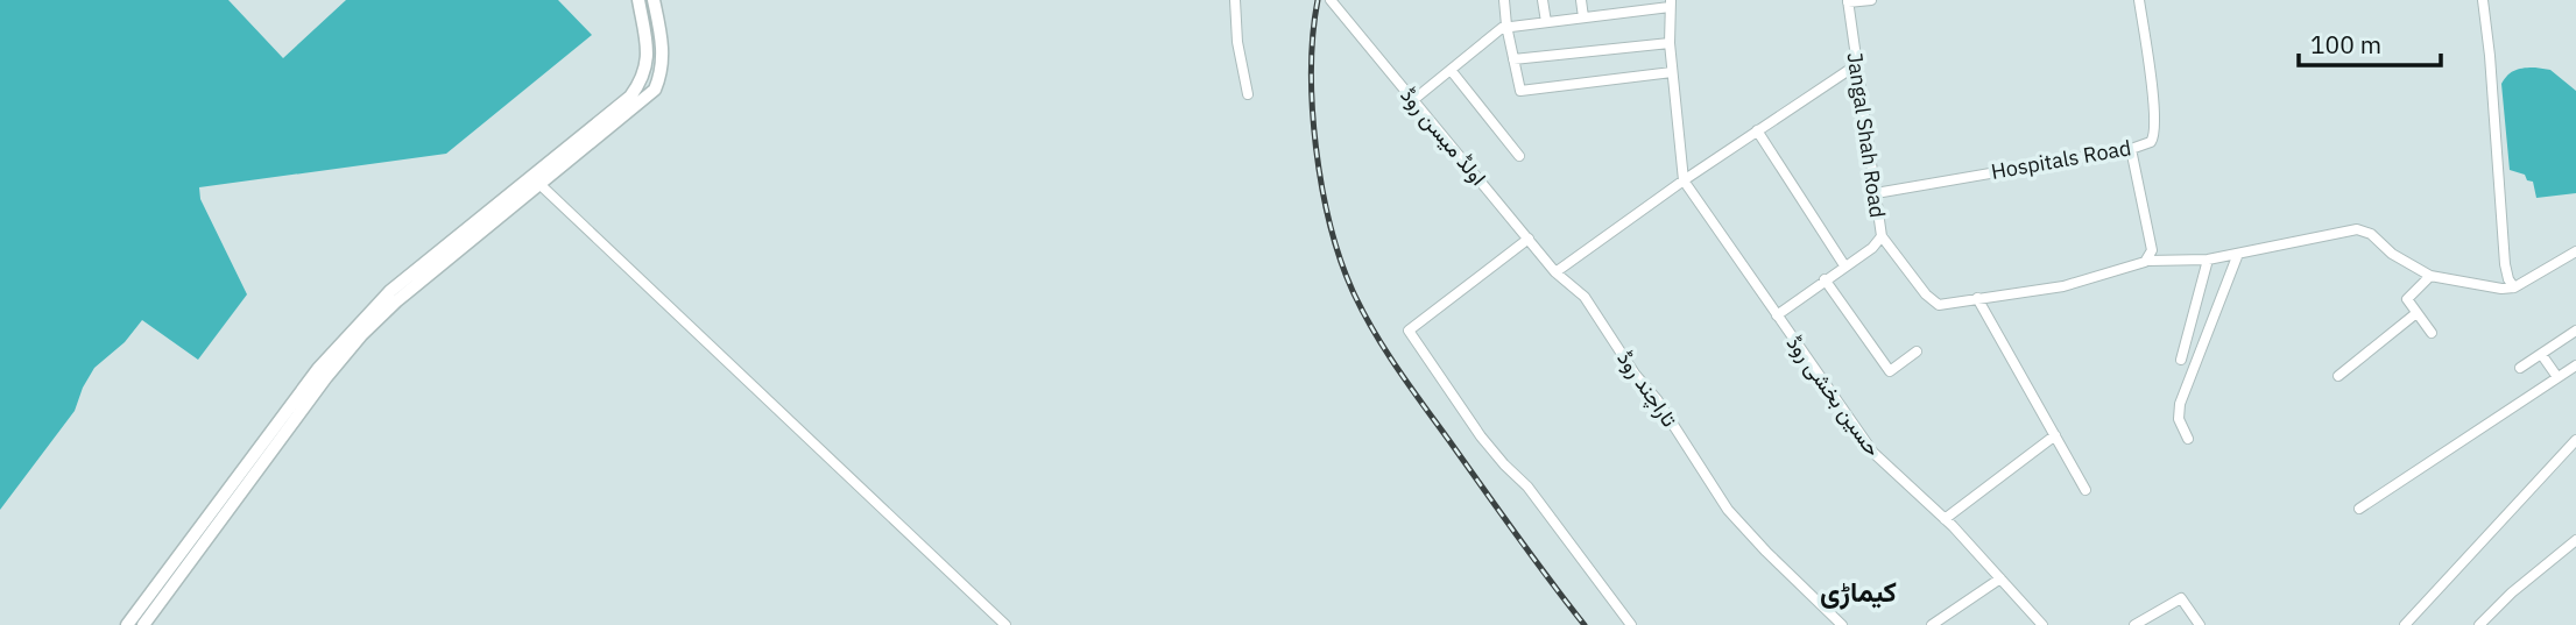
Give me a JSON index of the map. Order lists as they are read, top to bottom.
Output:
{
  "streets": {
    "street": [
      "Jangal Shah Road",
      "اولڈ میسن روڈ",
      "Hospitals Road",
      "تاراچند روڈ",
      "حسین بخشی روڈ"
    ]
  },
  "crossings": [
    ["Jangal Shah Road", "Hospitals Road"],
    ["Jangal Shah Road", "حسین بخشی روڈ"],
    ["اولڈ میسن روڈ", "تاراچند روڈ"]
  ],
  "districts": ["کیماڑی"],
  "scale_bar": "100 m"
}
